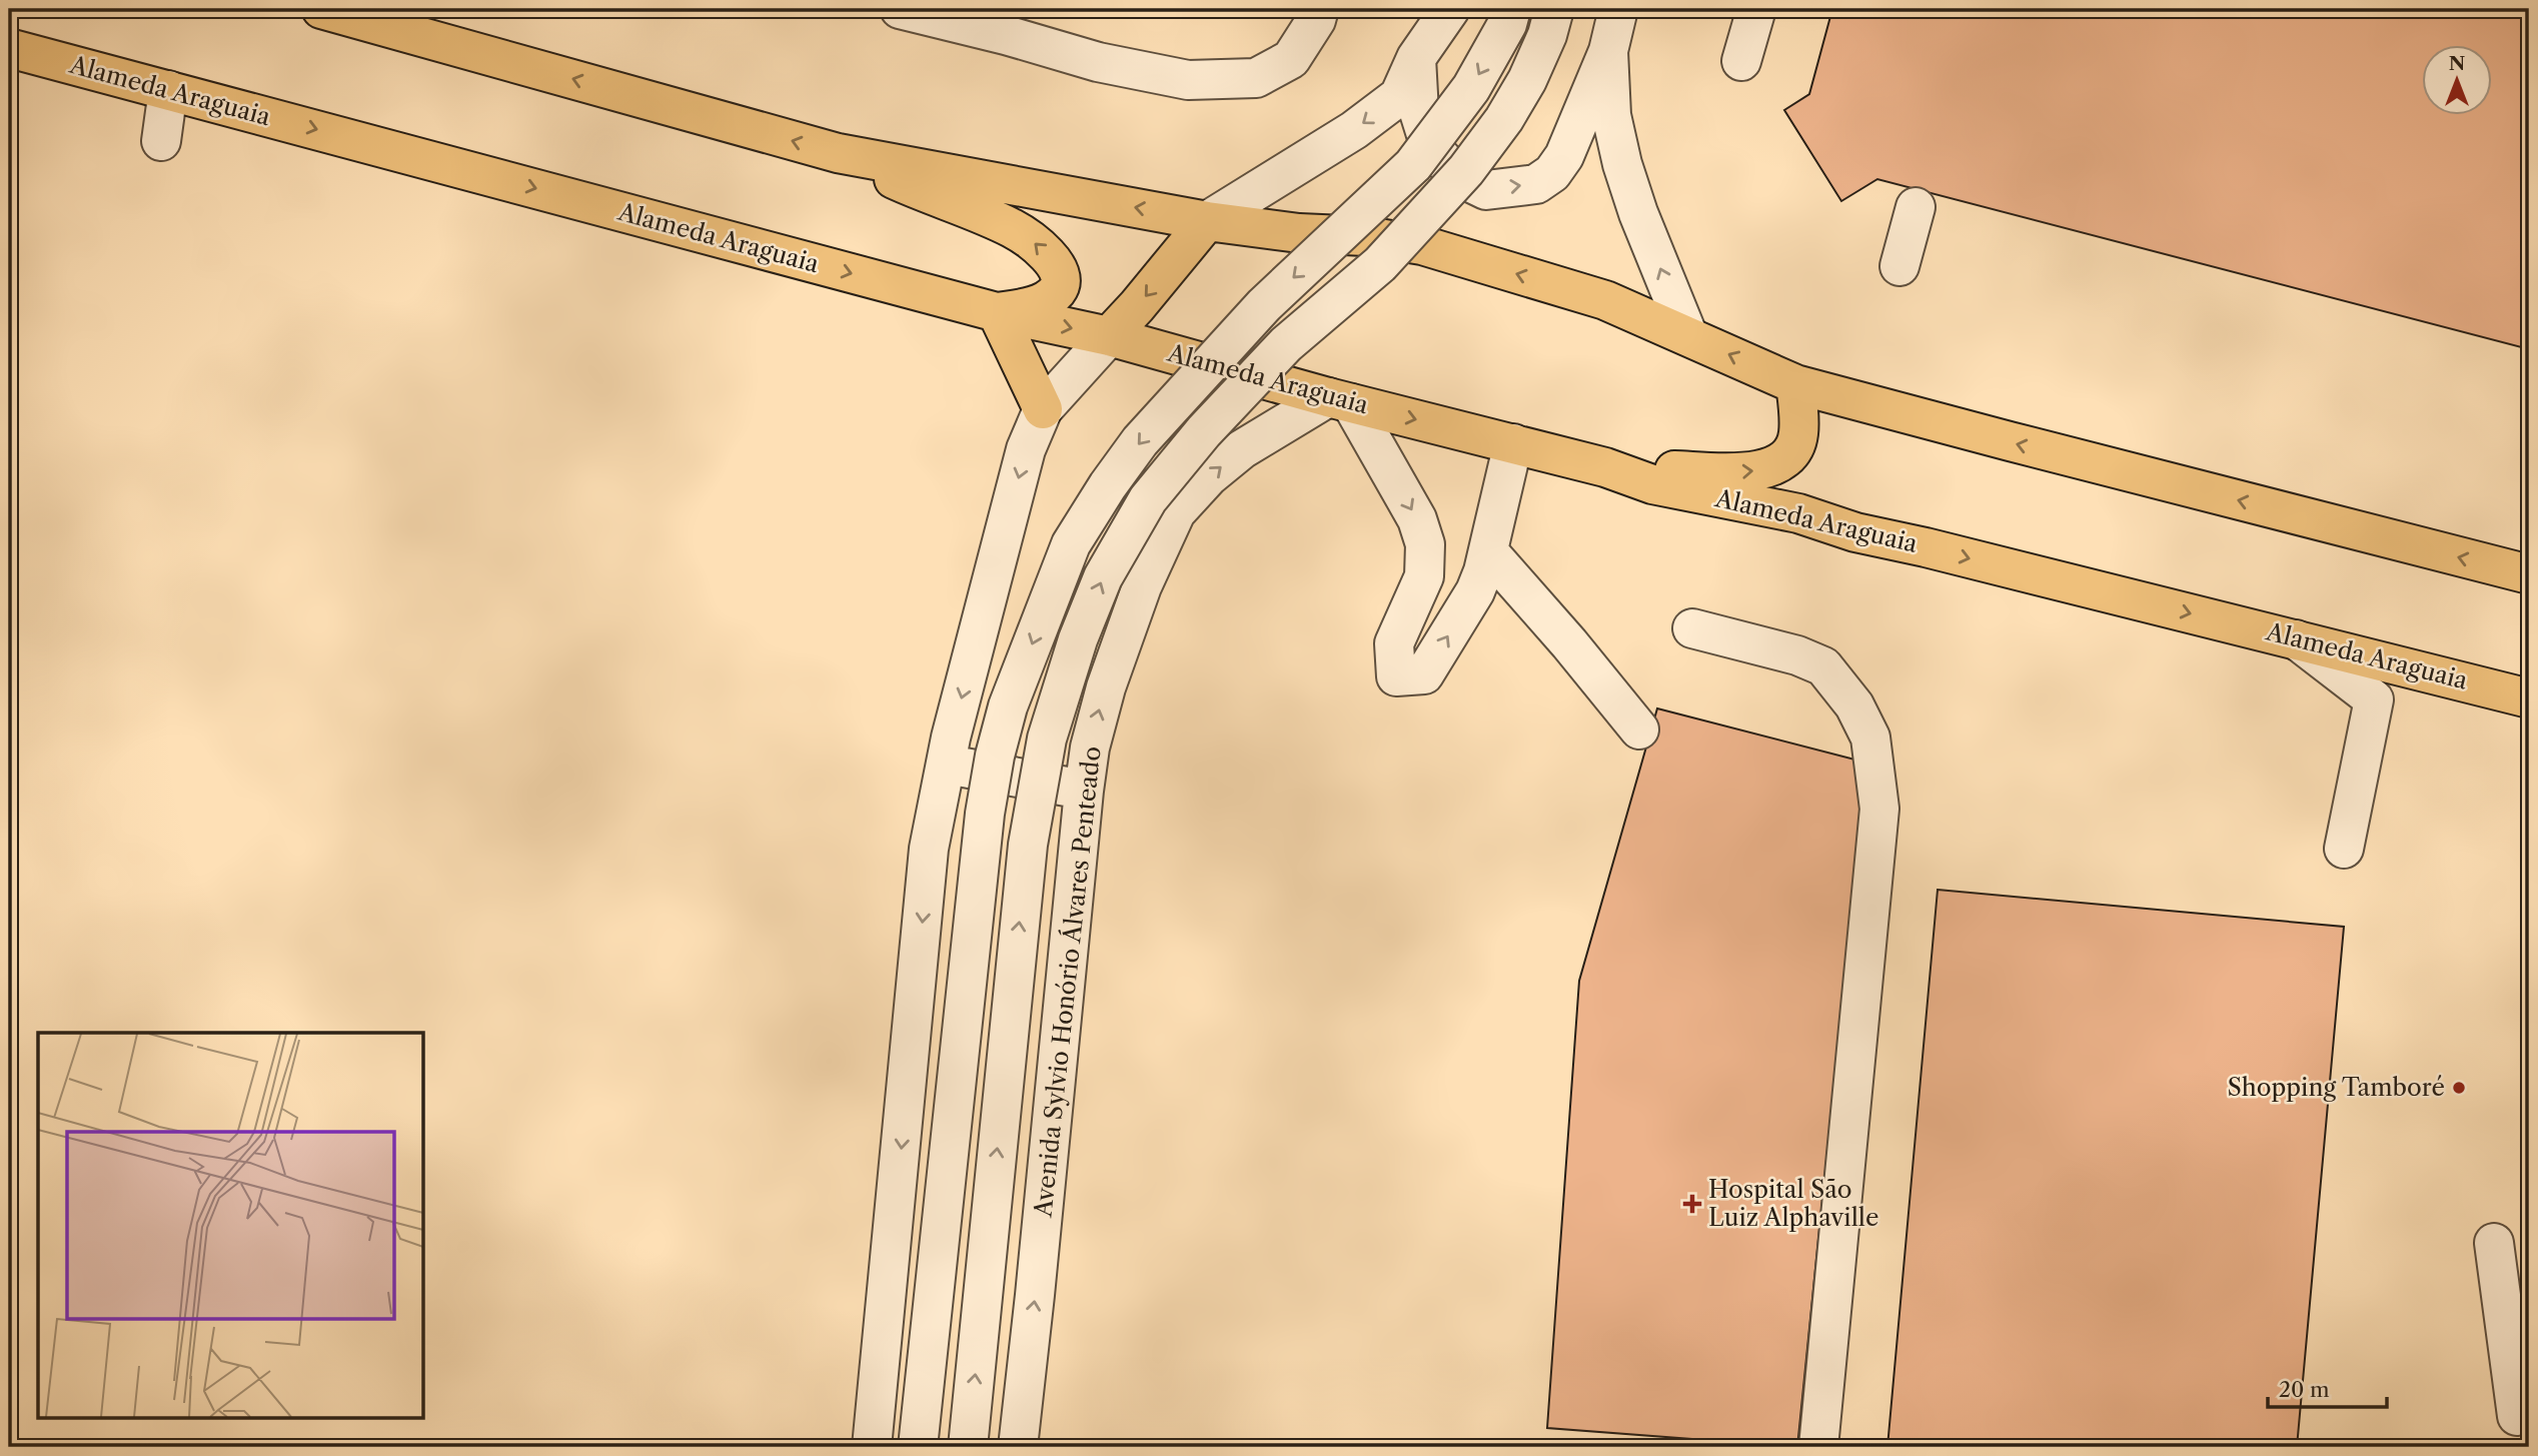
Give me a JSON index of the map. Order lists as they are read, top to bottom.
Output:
{
  "streets": {
    "main road": ["Alameda Araguaia"],
    "street": ["Avenida Sylvio Honório Álvares Penteado"]
  },
  "crossings": [
    ["Alameda Araguaia", "Avenida Sylvio Honório Álvares Penteado"]
  ],
  "places": {
    "other": ["Shopping Tamboré"],
    "health": ["Hospital São Luiz Alphaville"]
  },
  "scale_bar": "20 m",
  "north": "top"
}
